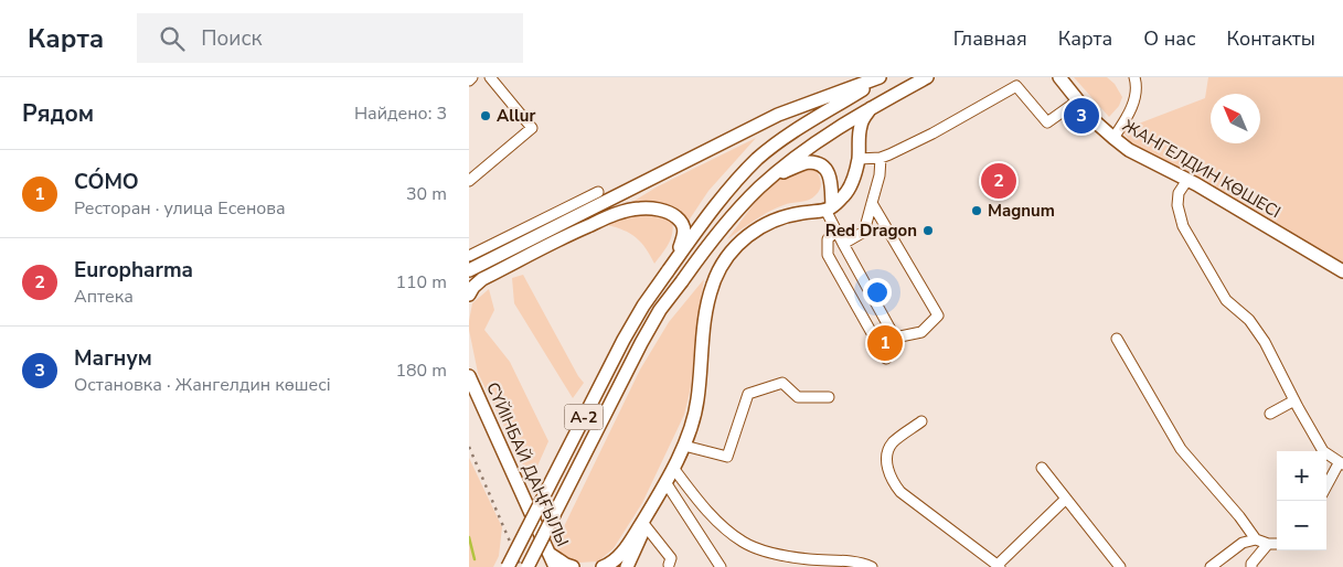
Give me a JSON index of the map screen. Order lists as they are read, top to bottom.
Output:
{
  "streets": {
    "main road": ["ЖАНГЕЛДИН КӨШЕСІ", "A-2", "СҮЙІНБАЙ ДАҢҒЫЛЫ"]
  },
  "places": ["Allur", "Magnum", "Red Dragon"],
  "north": "top left",
  "page": {
    "header": "Карта",
    "search": "Поиск",
    "nav": [
      "Главная",
      "Карта",
      "О нас",
      "Контакты"
    ],
    "heading": ["Рядом", "Найдено: 3"],
    "pins": ["3", "2", "1"],
    "list": [
      {
        "mark": "1",
        "name": "CÓMO",
        "note": "Ресторан · улица Есенова",
        "value": "30 m"
      },
      {
        "mark": "2",
        "name": "Europharma",
        "note": "Аптека",
        "value": "110 m"
      },
      {
        "mark": "3",
        "name": "Магнум",
        "note": "Остановка · Жангелдин көшесі",
        "value": "180 m"
      }
    ],
    "map_buttons": ["+", "−"]
  }
}
